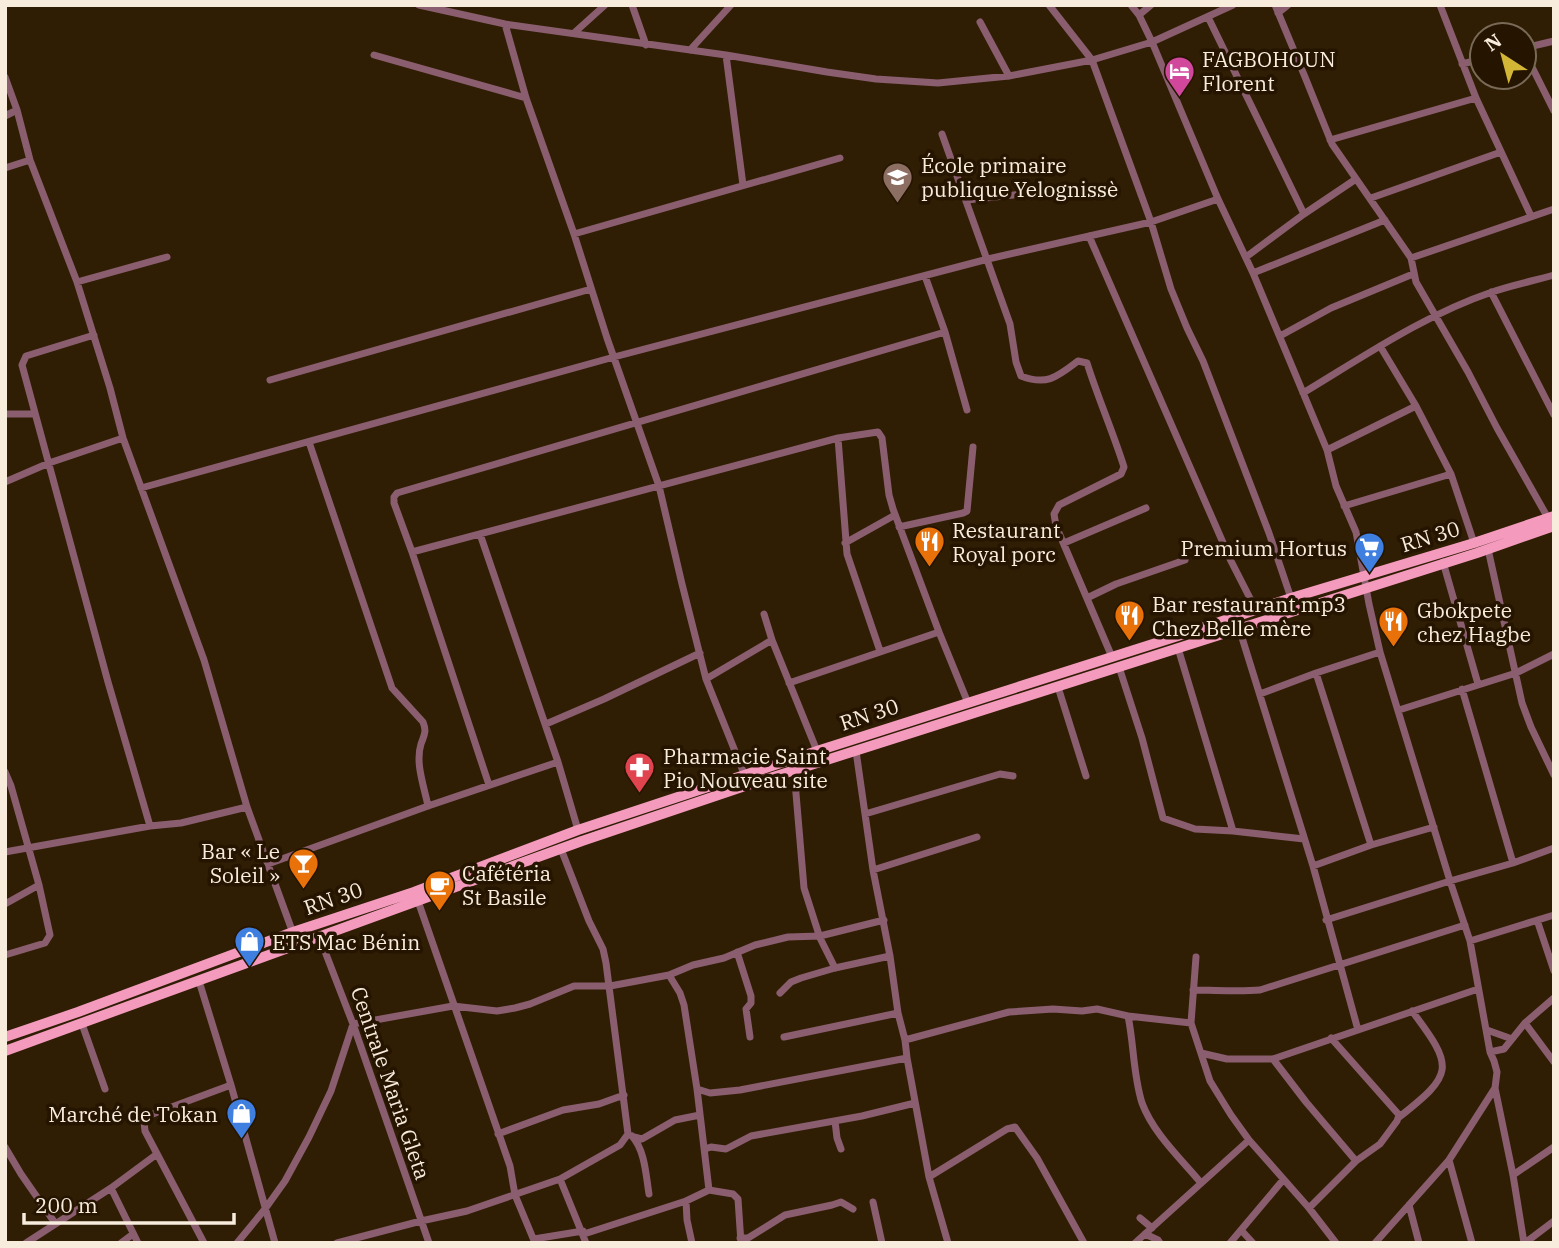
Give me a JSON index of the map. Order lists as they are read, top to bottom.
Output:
{
  "streets": {
    "main road": ["RN 30"],
    "street": ["Centrale Maria Gleta"]
  },
  "crossings": [
    ["RN 30", "Centrale Maria Gleta"]
  ],
  "places": {
    "hotel": ["FAGBOHOUN Florent"],
    "school or university": ["École primaire publique Yelognissè"],
    "restaurant": ["Restaurant Royal porc", "Bar restaurant mp3 Chez Belle mère", "Gbokpete chez Hagbe"],
    "supermarket": ["Premium Hortus"],
    "pharmacy": ["Pharmacie Saint Pio Nouveau site"],
    "bar": ["Bar « Le Soleil »"],
    "cafe": ["Cafétéria St Basile"],
    "shop": ["ETS Mac Bénin", "Marché de Tokan"]
  },
  "scale_bar": "200 m",
  "north": "top left"
}
